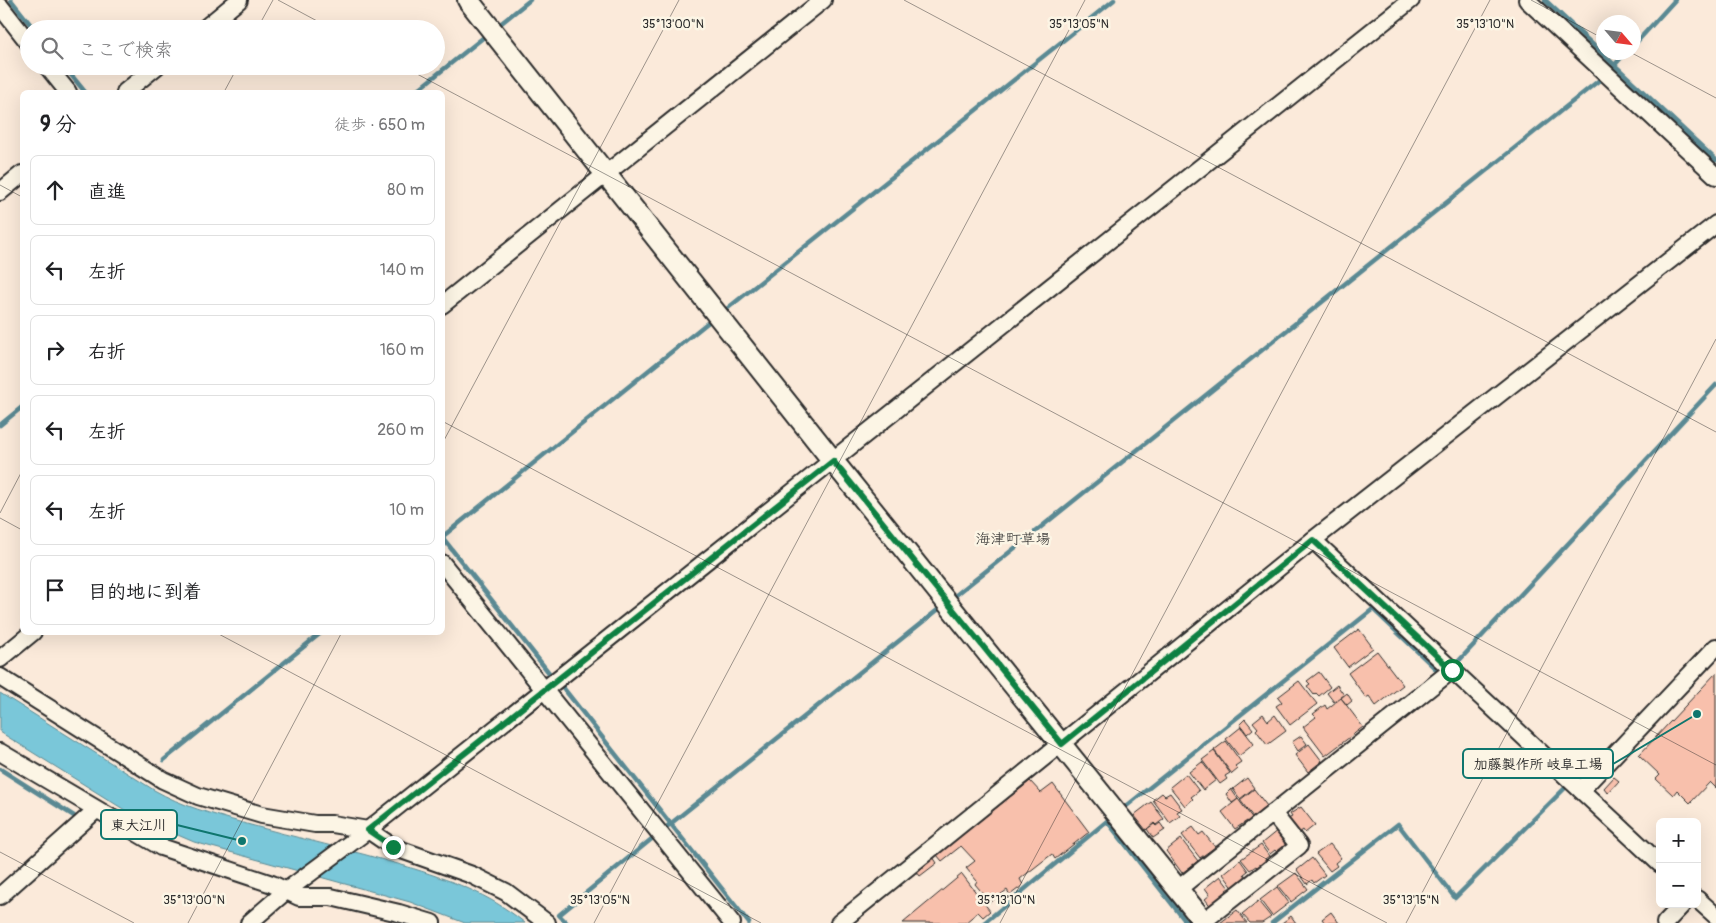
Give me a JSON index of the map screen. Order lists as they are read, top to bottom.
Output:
{
  "districts": ["海津町草場"],
  "places": ["加藤製作所 岐阜工場", "東大江川"],
  "north": "bottom right",
  "page": {
    "search": "ここで検索",
    "heading": ["9 分", "徒歩 · 650 m"],
    "list": [
      ["直進", "80 m"],
      ["左折", "140 m"],
      ["右折", "160 m"],
      ["左折", "260 m"],
      ["左折", "10 m"],
      "目的地に到着"
    ],
    "map_buttons": ["+", "−"]
  },
  "coordinates": [
    "35°13'00\"N",
    "35°13'05\"N",
    "35°13'10\"N",
    "35°13'15\"N"
  ]
}
